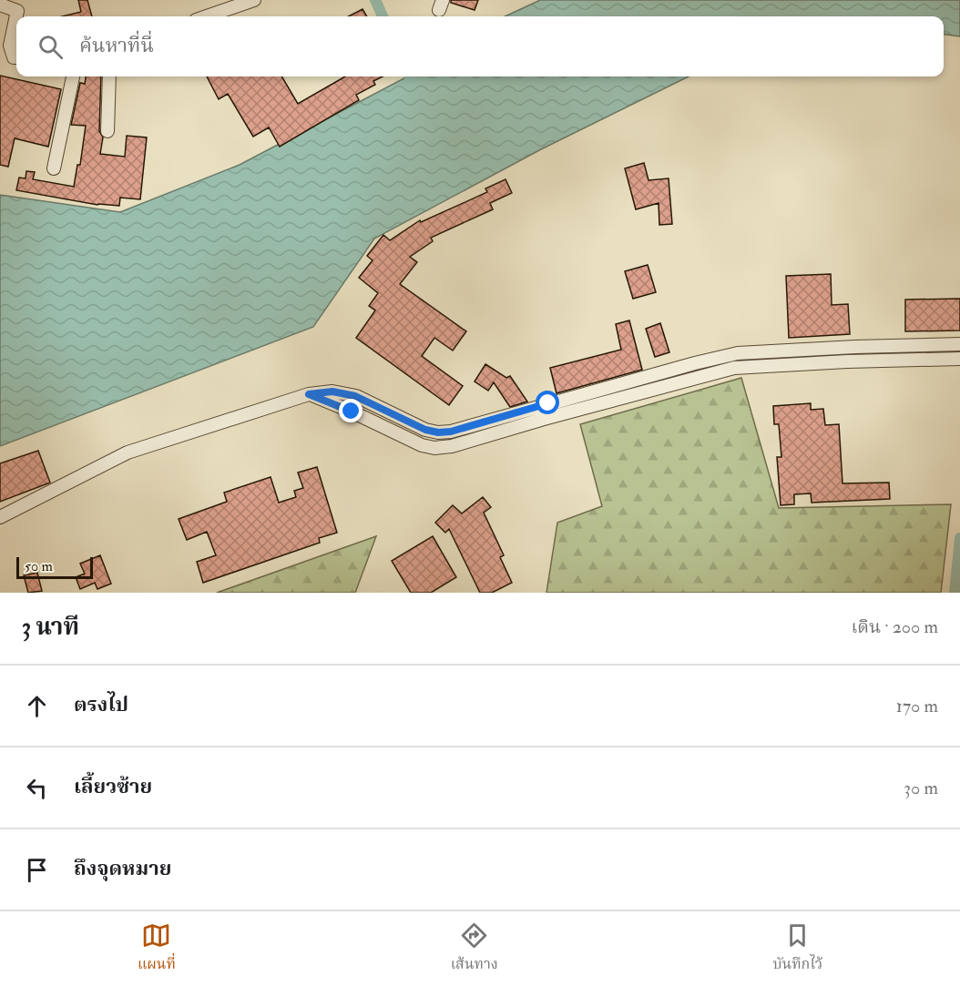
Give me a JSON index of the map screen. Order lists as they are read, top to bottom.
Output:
{
  "scale_bar": "50 m",
  "page": {
    "search": "ค้นหาที่นี่",
    "scale": "50 m",
    "heading": ["3 นาที", "เดิน · 200 m"],
    "list": [
      ["ตรงไป", "170 m"],
      ["เลี้ยวซ้าย", "30 m"],
      "ถึงจุดหมาย"
    ],
    "nav": ["แผนที่", "เส้นทาง", "บันทึกไว้"]
  }
}
